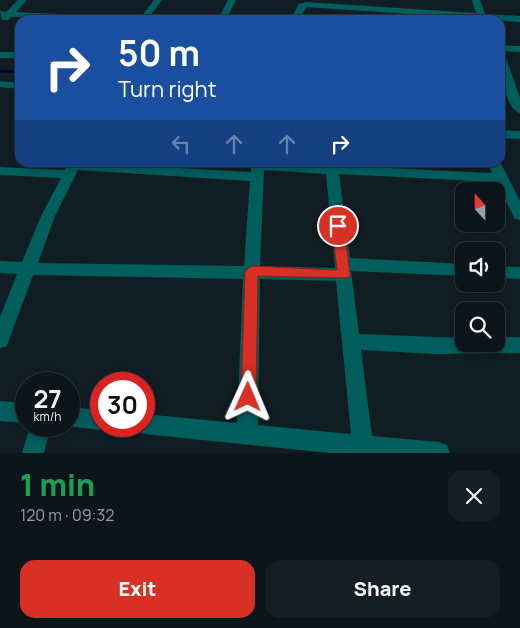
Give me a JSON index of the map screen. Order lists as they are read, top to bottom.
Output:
{
  "north": "top",
  "page": {
    "turn": ["50 m", "Turn right"],
    "speed": "27 km/h",
    "limit": "30",
    "heading": ["1 min", "120 m · 09:32"],
    "buttons": ["Exit", "Share"]
  }
}
